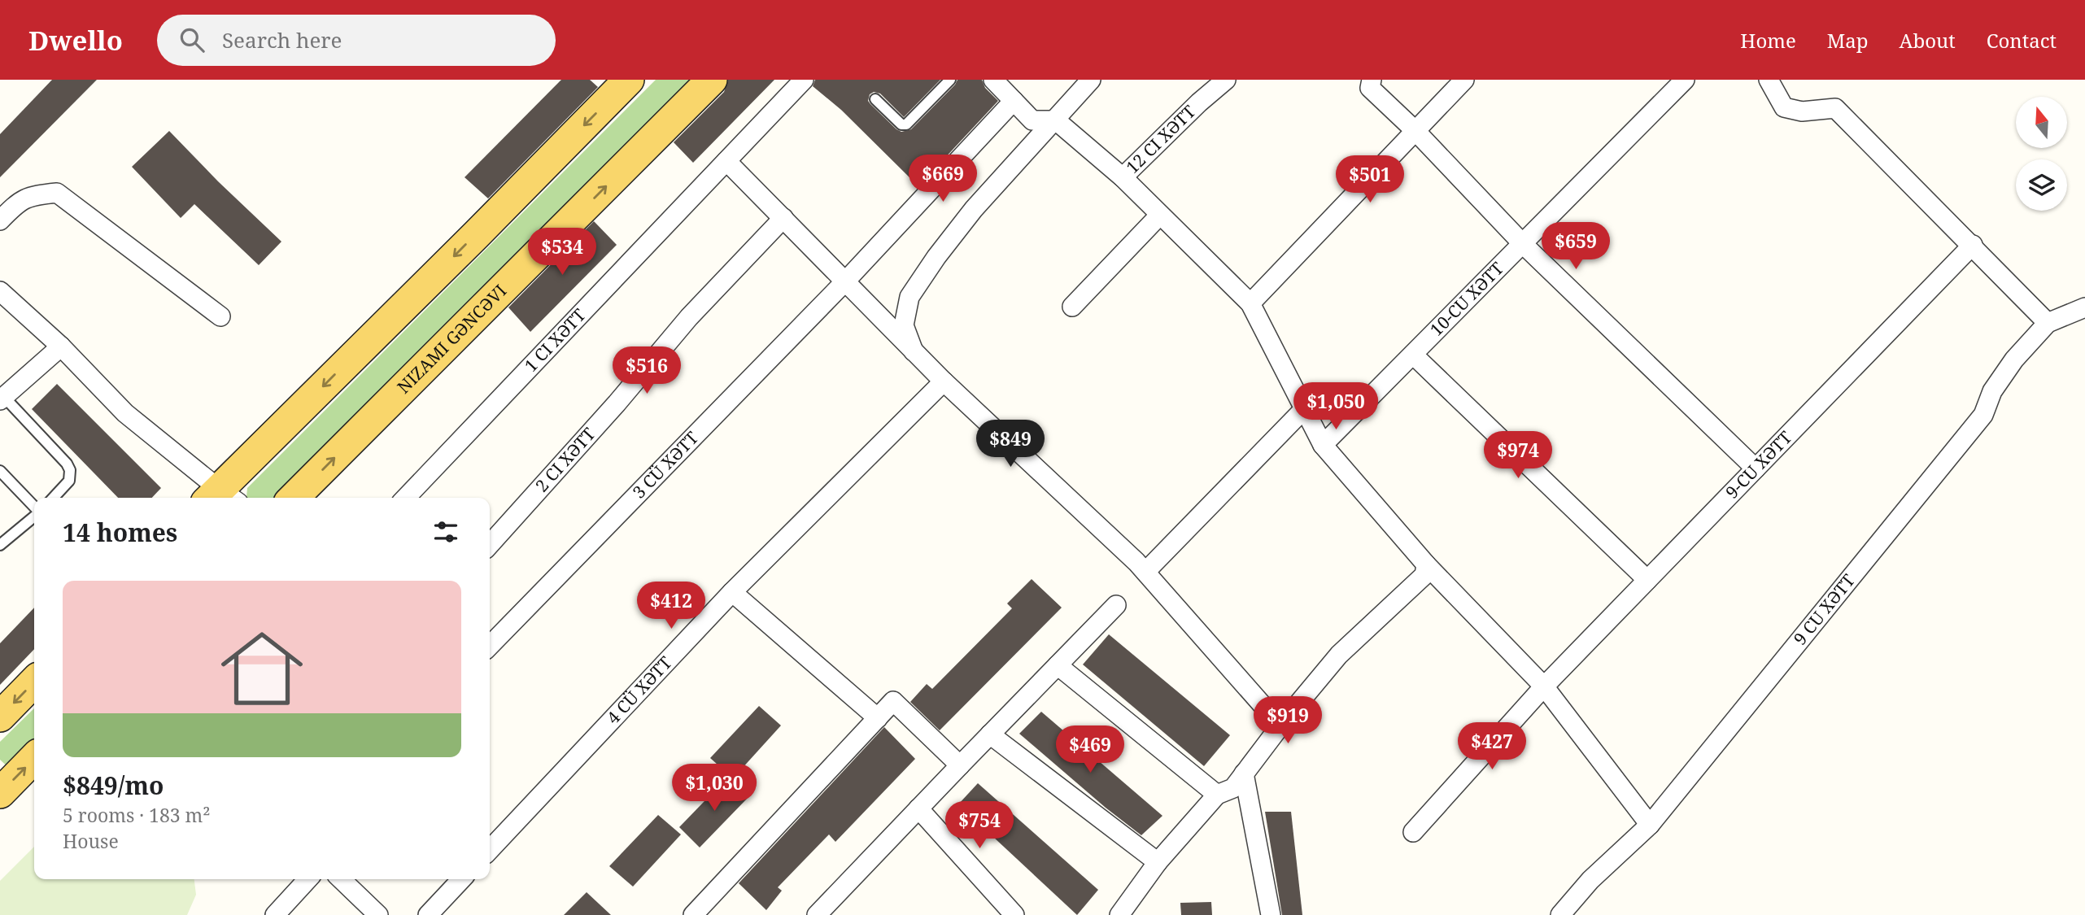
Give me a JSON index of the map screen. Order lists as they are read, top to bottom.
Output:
{
  "streets": {
    "main road": ["NIZAMI GƏNCƏVI"],
    "street": [
      "12 CI XƏTT",
      "10-CU XƏTT",
      "1 CI XƏTT",
      "2 CI XƏTT",
      "9-CU XƏTT",
      "3 CÜ XƏTT",
      "9 CU XƏTT",
      "4 CÜ XƏTT"
    ]
  },
  "north": "top",
  "page": {
    "header": "Dwello",
    "search": "Search here",
    "nav": [
      "Home",
      "Map",
      "About",
      "Contact"
    ],
    "price": [
      "$669",
      "$501",
      "$659",
      "$534",
      "$516",
      "$1,050",
      "$849",
      "$974",
      "$412",
      "$919",
      "$427",
      "$469",
      "$1,030",
      "$754"
    ],
    "heading": "14 homes",
    "list": [
      {
        "name": "$849/mo",
        "note": "5 rooms · 183 m² · House"
      }
    ]
  }
}
